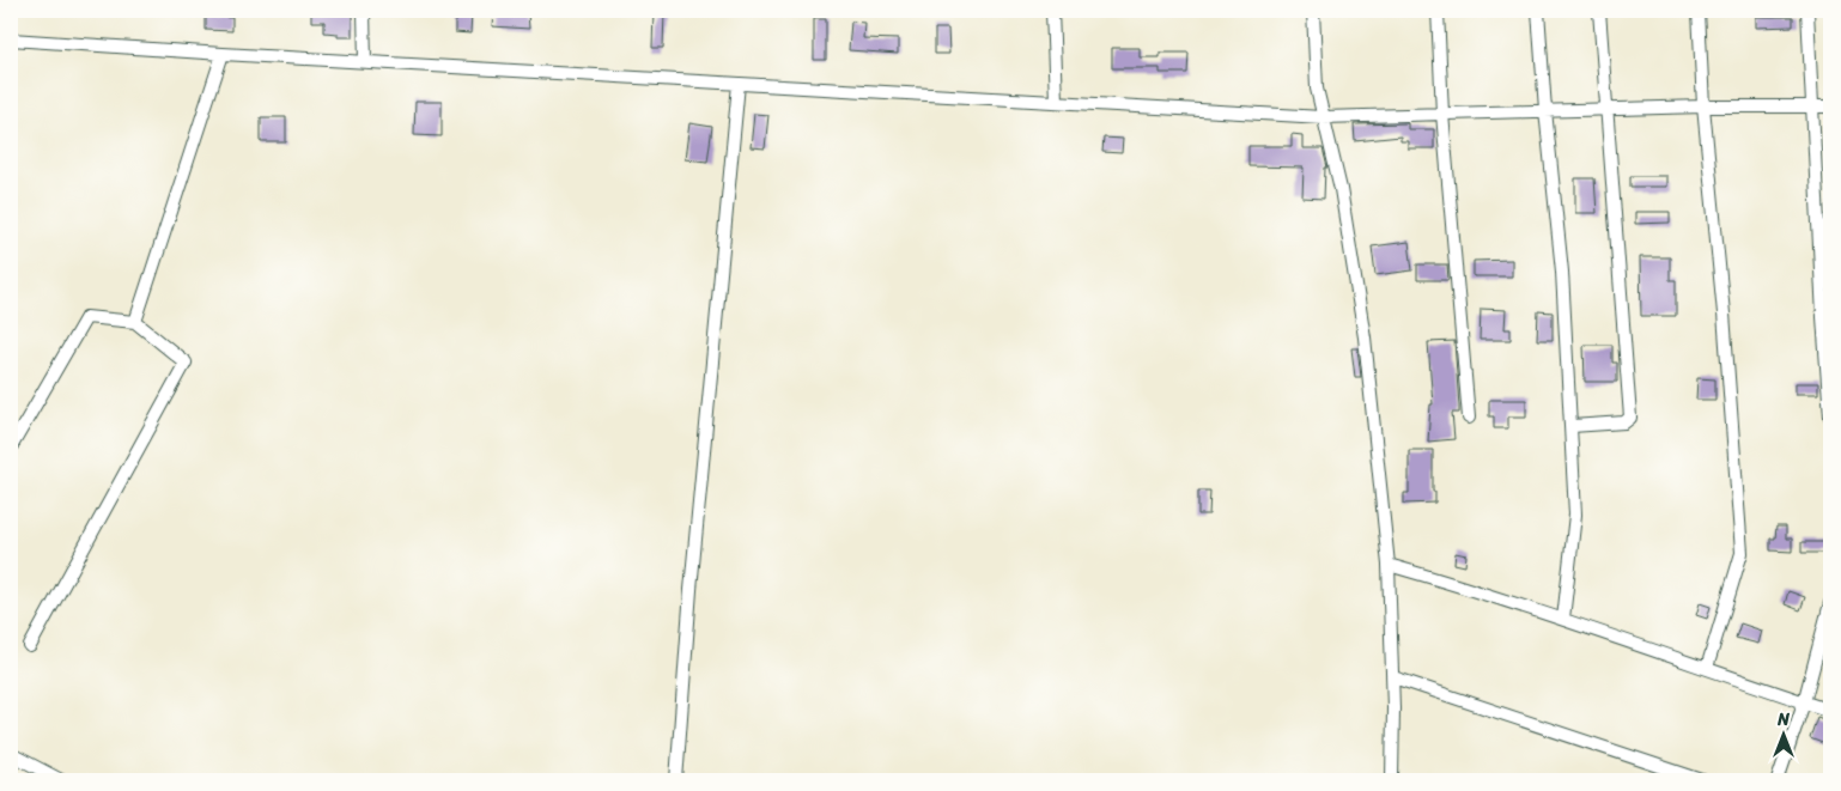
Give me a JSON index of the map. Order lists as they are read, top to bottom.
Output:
{
  "north": "top"
}
